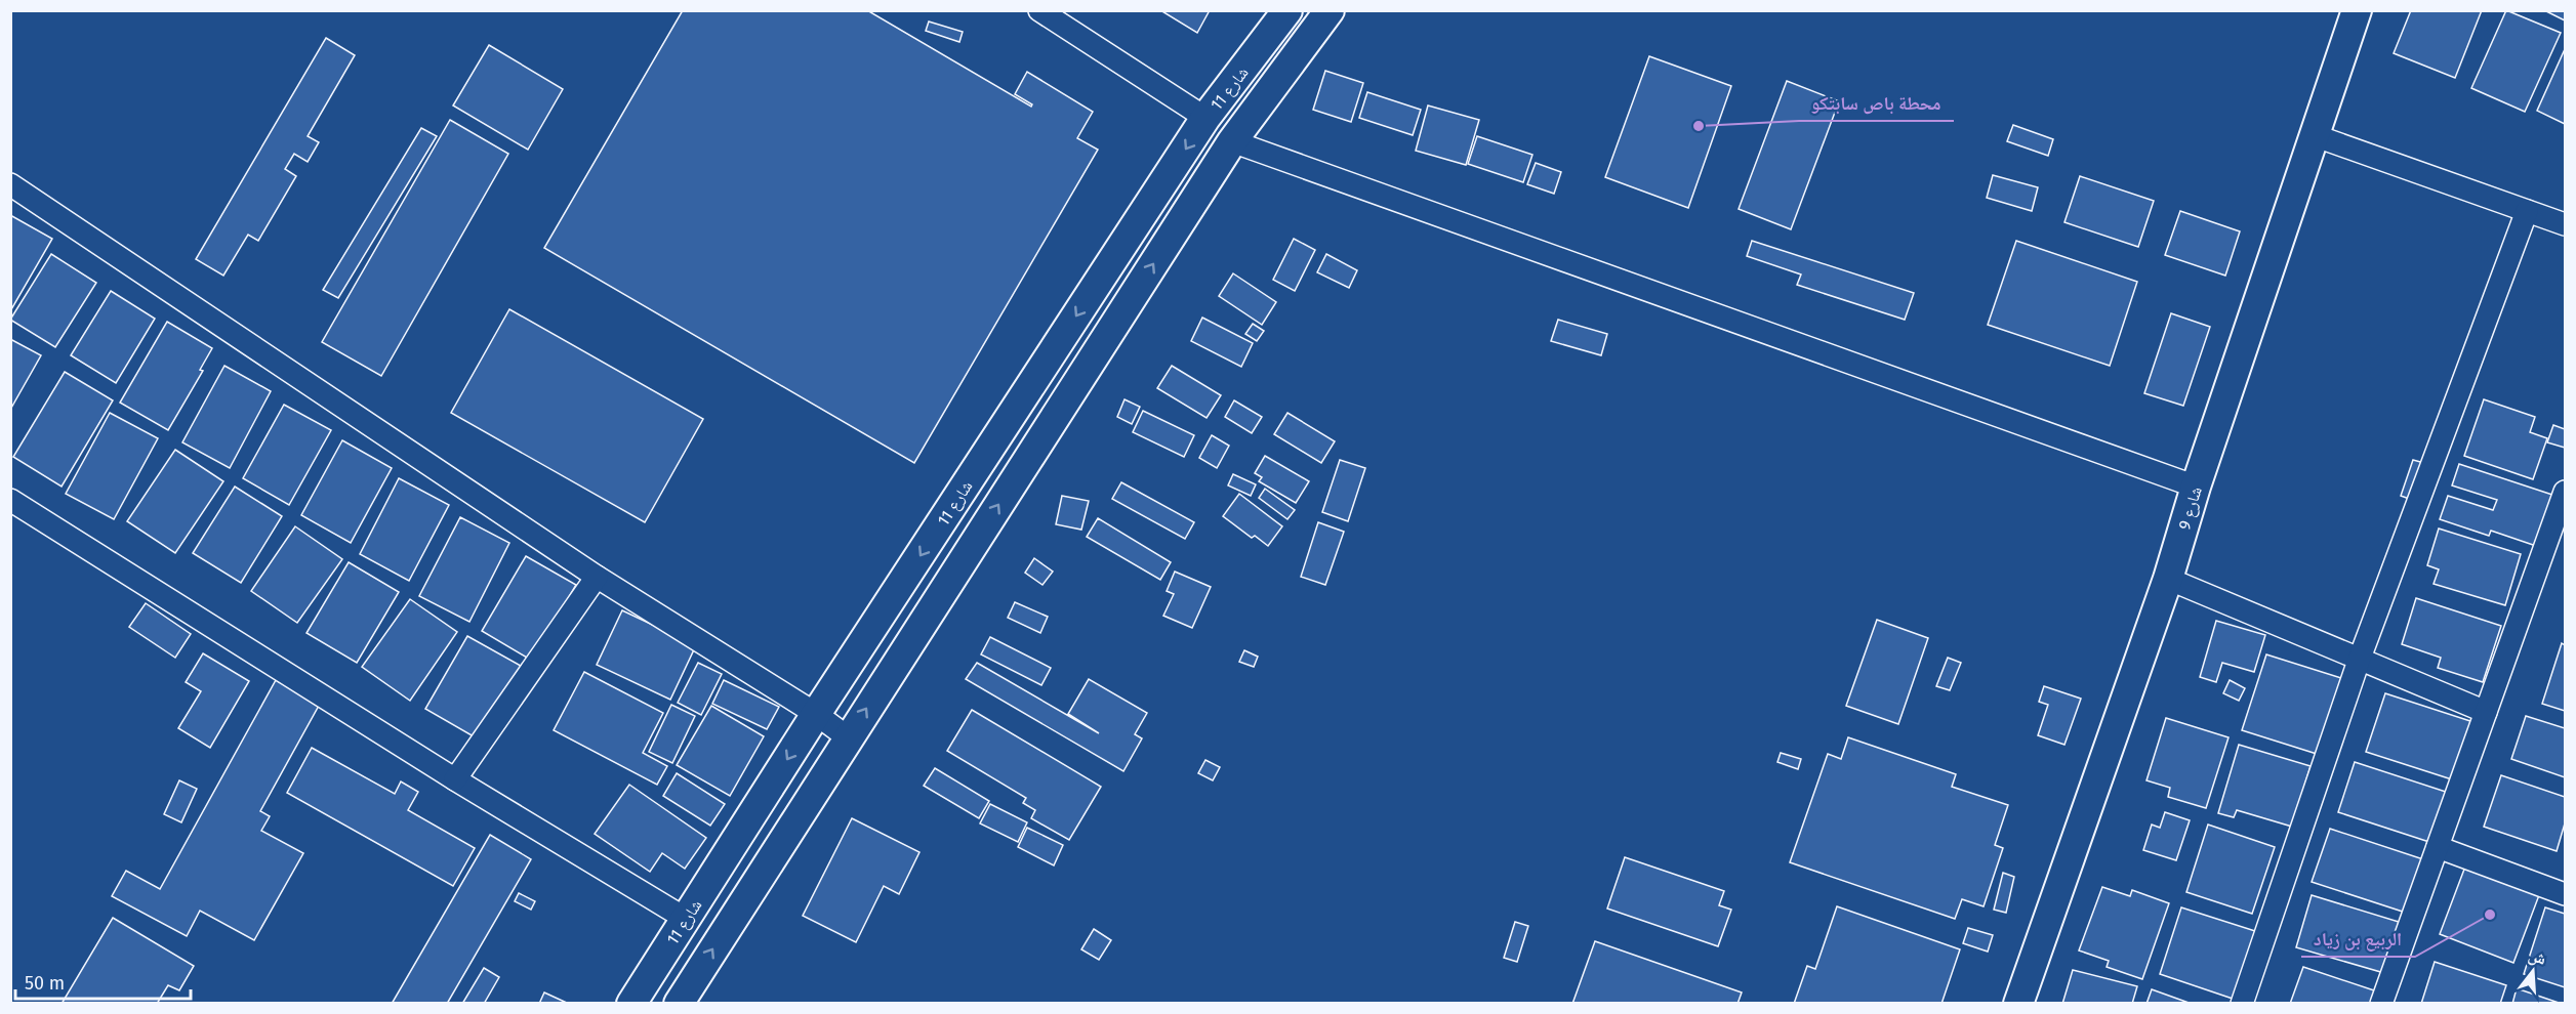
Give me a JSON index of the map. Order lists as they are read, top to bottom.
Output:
{
  "streets": {
    "street": ["شارع 11", "شارع 9"]
  },
  "places": ["محطة باص سابتكو", "الربيع بن زياد"],
  "scale_bar": "50 m",
  "north": "top"
}
